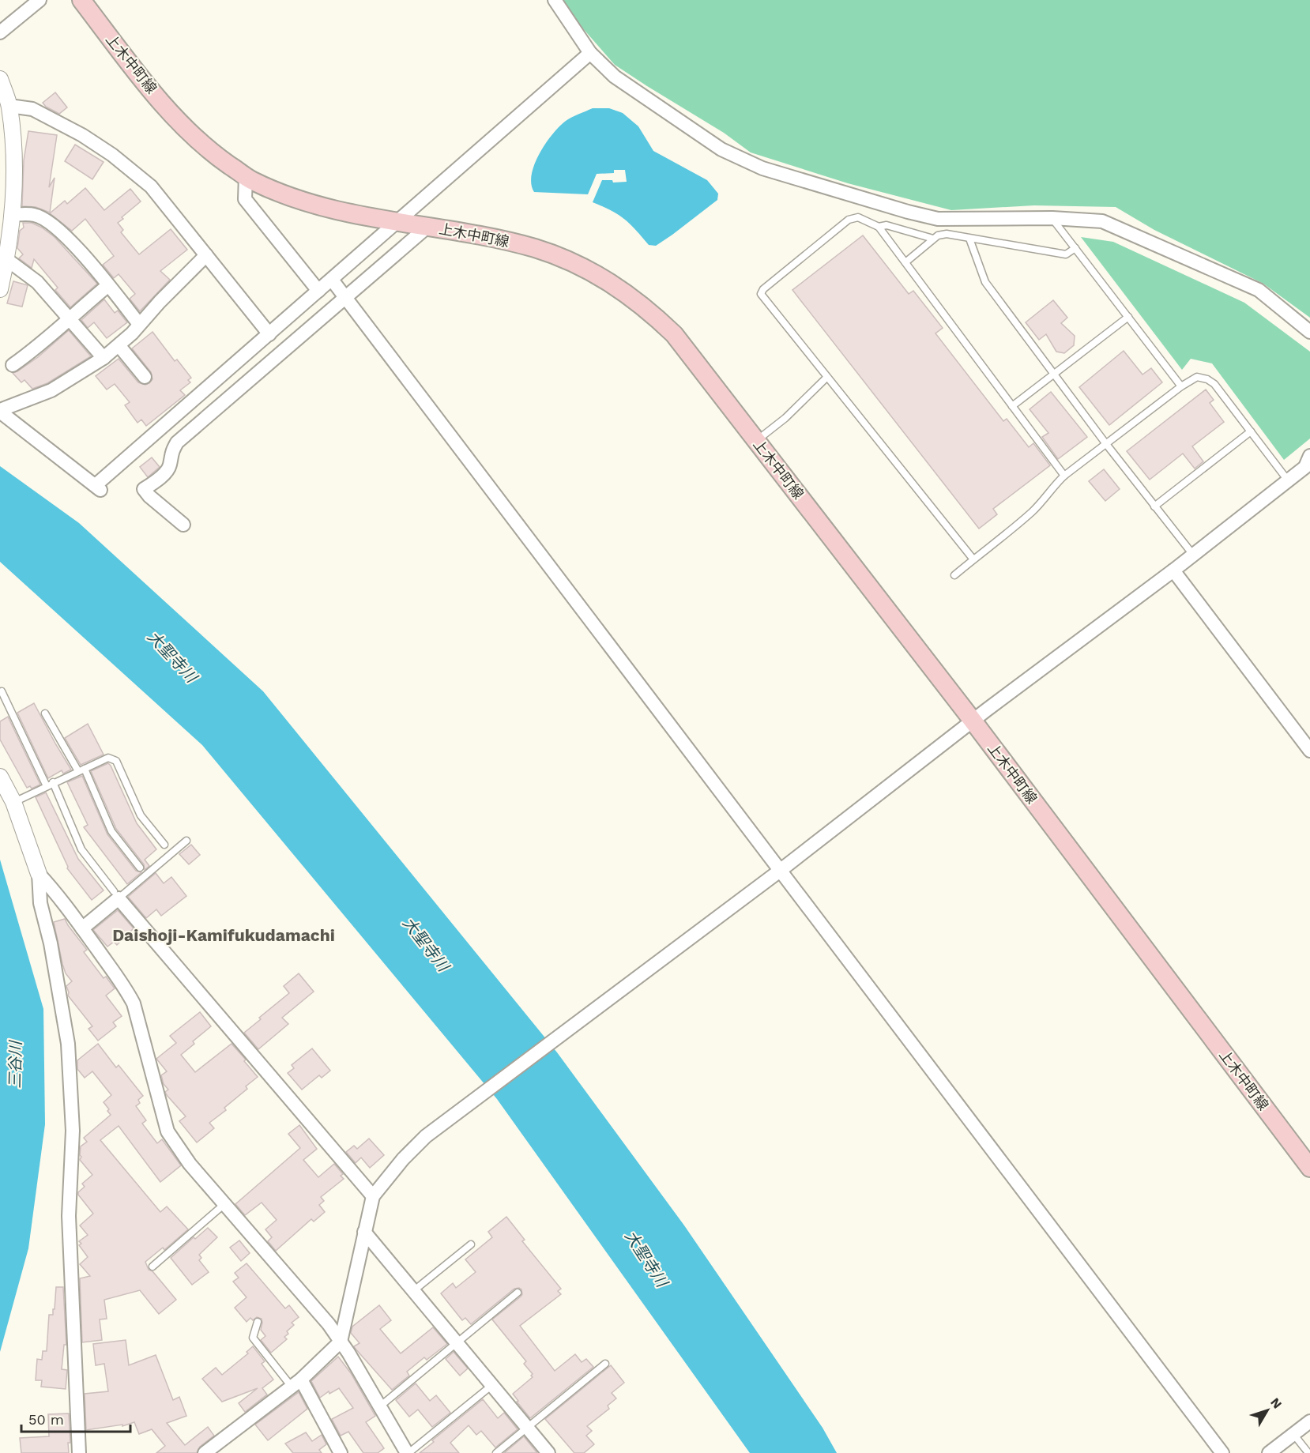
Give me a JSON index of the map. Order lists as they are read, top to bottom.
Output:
{
  "streets": {
    "main road": ["上木中町線"]
  },
  "districts": ["Daishoji-Kamifukudamachi"],
  "water": ["大聖寺川", "三谷川"],
  "scale_bar": "50 m",
  "north": "top right"
}
